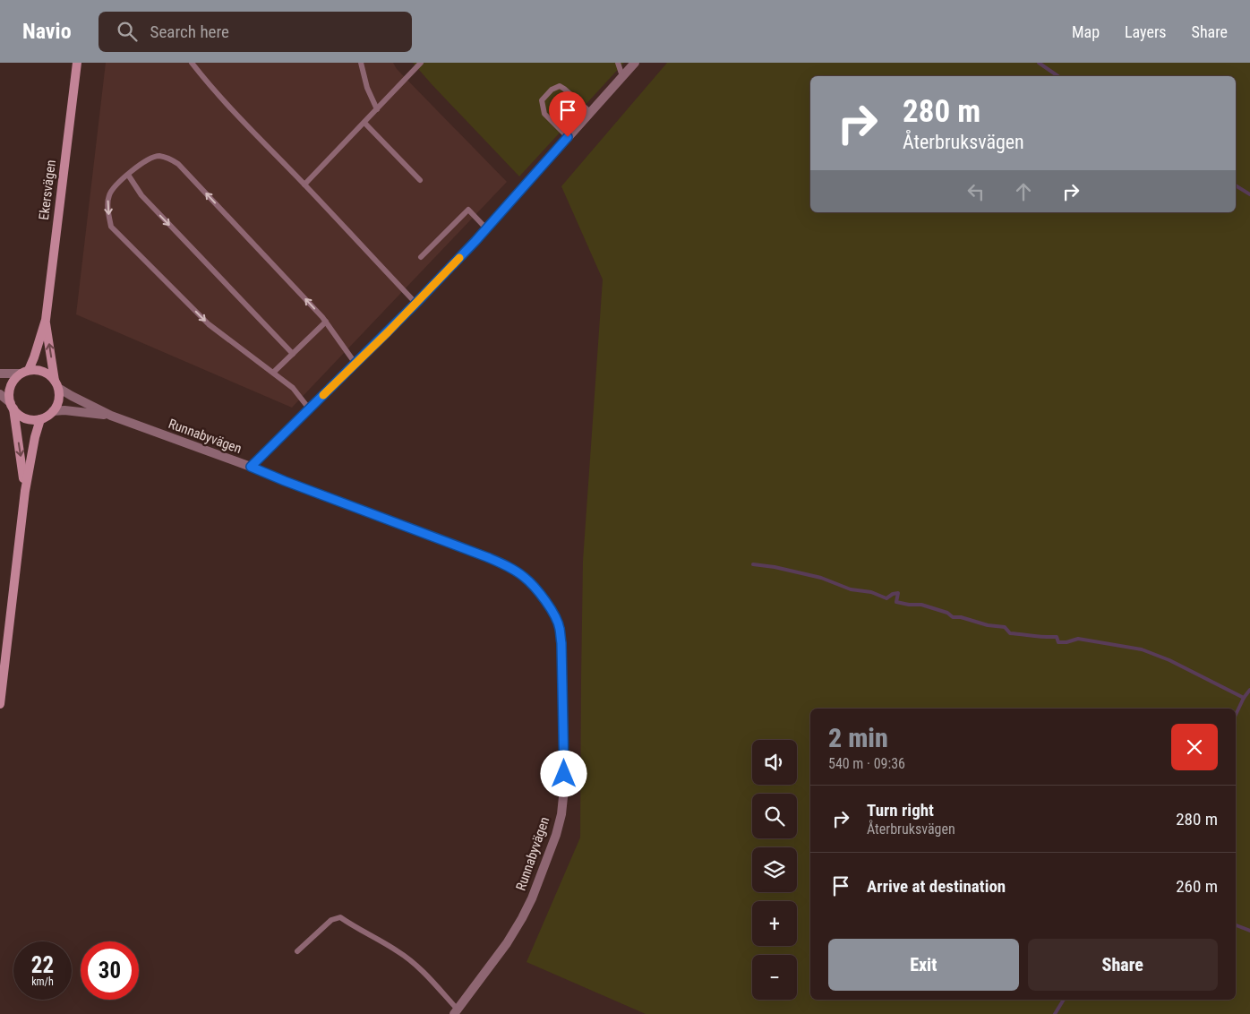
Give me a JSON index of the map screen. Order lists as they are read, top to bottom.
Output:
{
  "streets": {
    "main road": ["Ekersvägen"],
    "street": ["Runnabyvägen"]
  },
  "crossings": [
    ["Ekersvägen", "Runnabyvägen"]
  ],
  "page": {
    "header": "Navio",
    "search": "Search here",
    "nav": ["Map", "Layers", "Share"],
    "turn": ["280 m", "Återbruksvägen"],
    "heading": ["2 min", "540 m · 09:36"],
    "map_buttons": ["+", "−"],
    "list": [
      {
        "name": "Turn right",
        "note": "Återbruksvägen",
        "value": "280 m"
      },
      {
        "name": "Arrive at destination",
        "value": "260 m"
      }
    ],
    "buttons": ["Exit", "Share"],
    "speed": "22 km/h",
    "limit": "30"
  }
}
